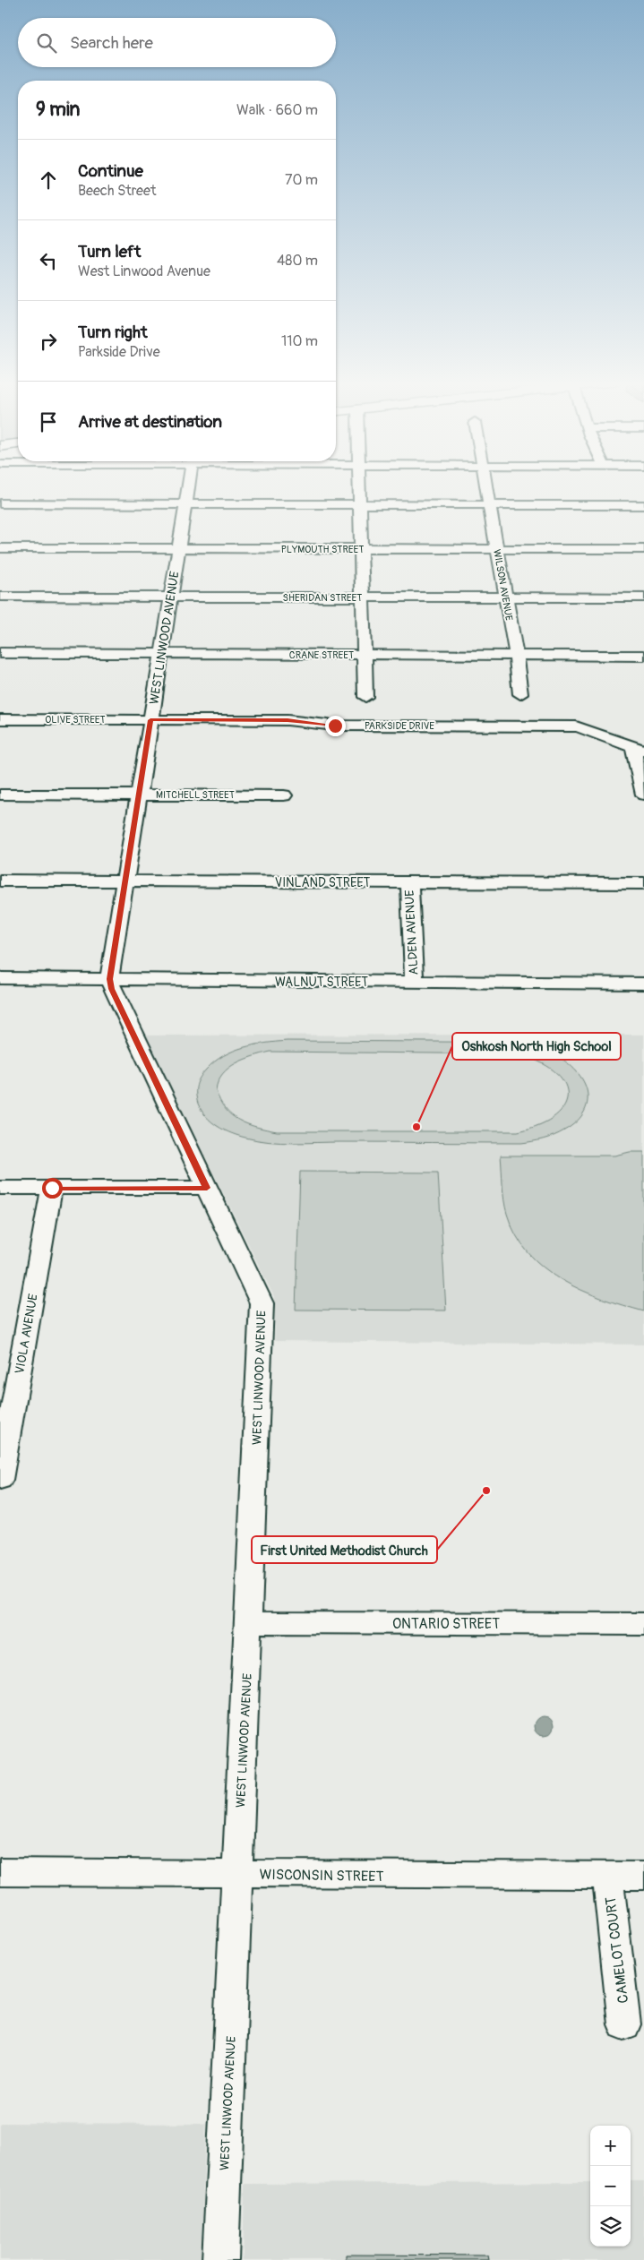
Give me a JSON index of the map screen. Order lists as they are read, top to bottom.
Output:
{
  "streets": {
    "street": [
      "PLYMOUTH STREET",
      "WILSON AVENUE",
      "SHERIDAN STREET",
      "WEST LINWOOD AVENUE",
      "CRANE STREET",
      "OLIVE STREET",
      "PARKSIDE DRIVE",
      "MITCHELL STREET",
      "VINLAND STREET",
      "ALDEN AVENUE",
      "WALNUT STREET",
      "VIOLA AVENUE",
      "ONTARIO STREET",
      "WISCONSIN STREET",
      "CAMELOT COURT"
    ]
  },
  "crossings": [
    ["PLYMOUTH STREET", "WILSON AVENUE"],
    ["PLYMOUTH STREET", "WEST LINWOOD AVENUE"],
    ["WILSON AVENUE", "SHERIDAN STREET"],
    ["WILSON AVENUE", "CRANE STREET"],
    ["SHERIDAN STREET", "WEST LINWOOD AVENUE"],
    ["WEST LINWOOD AVENUE", "CRANE STREET"],
    ["WEST LINWOOD AVENUE", "OLIVE STREET"],
    ["WEST LINWOOD AVENUE", "PARKSIDE DRIVE"],
    ["WEST LINWOOD AVENUE", "MITCHELL STREET"],
    ["WEST LINWOOD AVENUE", "VINLAND STREET"],
    ["WEST LINWOOD AVENUE", "WALNUT STREET"],
    ["WEST LINWOOD AVENUE", "ONTARIO STREET"],
    ["WEST LINWOOD AVENUE", "WISCONSIN STREET"],
    ["OLIVE STREET", "PARKSIDE DRIVE"],
    ["VINLAND STREET", "ALDEN AVENUE"],
    ["ALDEN AVENUE", "WALNUT STREET"],
    ["WISCONSIN STREET", "CAMELOT COURT"]
  ],
  "places": ["Oshkosh North High School", "First United Methodist Church"],
  "page": {
    "search": "Search here",
    "heading": ["9 min", "Walk · 660 m"],
    "list": [
      ["Continue", "Beech Street", "70 m"],
      ["Turn left", "West Linwood Avenue", "480 m"],
      ["Turn right", "Parkside Drive", "110 m"],
      "Arrive at destination"
    ],
    "map_buttons": ["+", "−"]
  }
}
